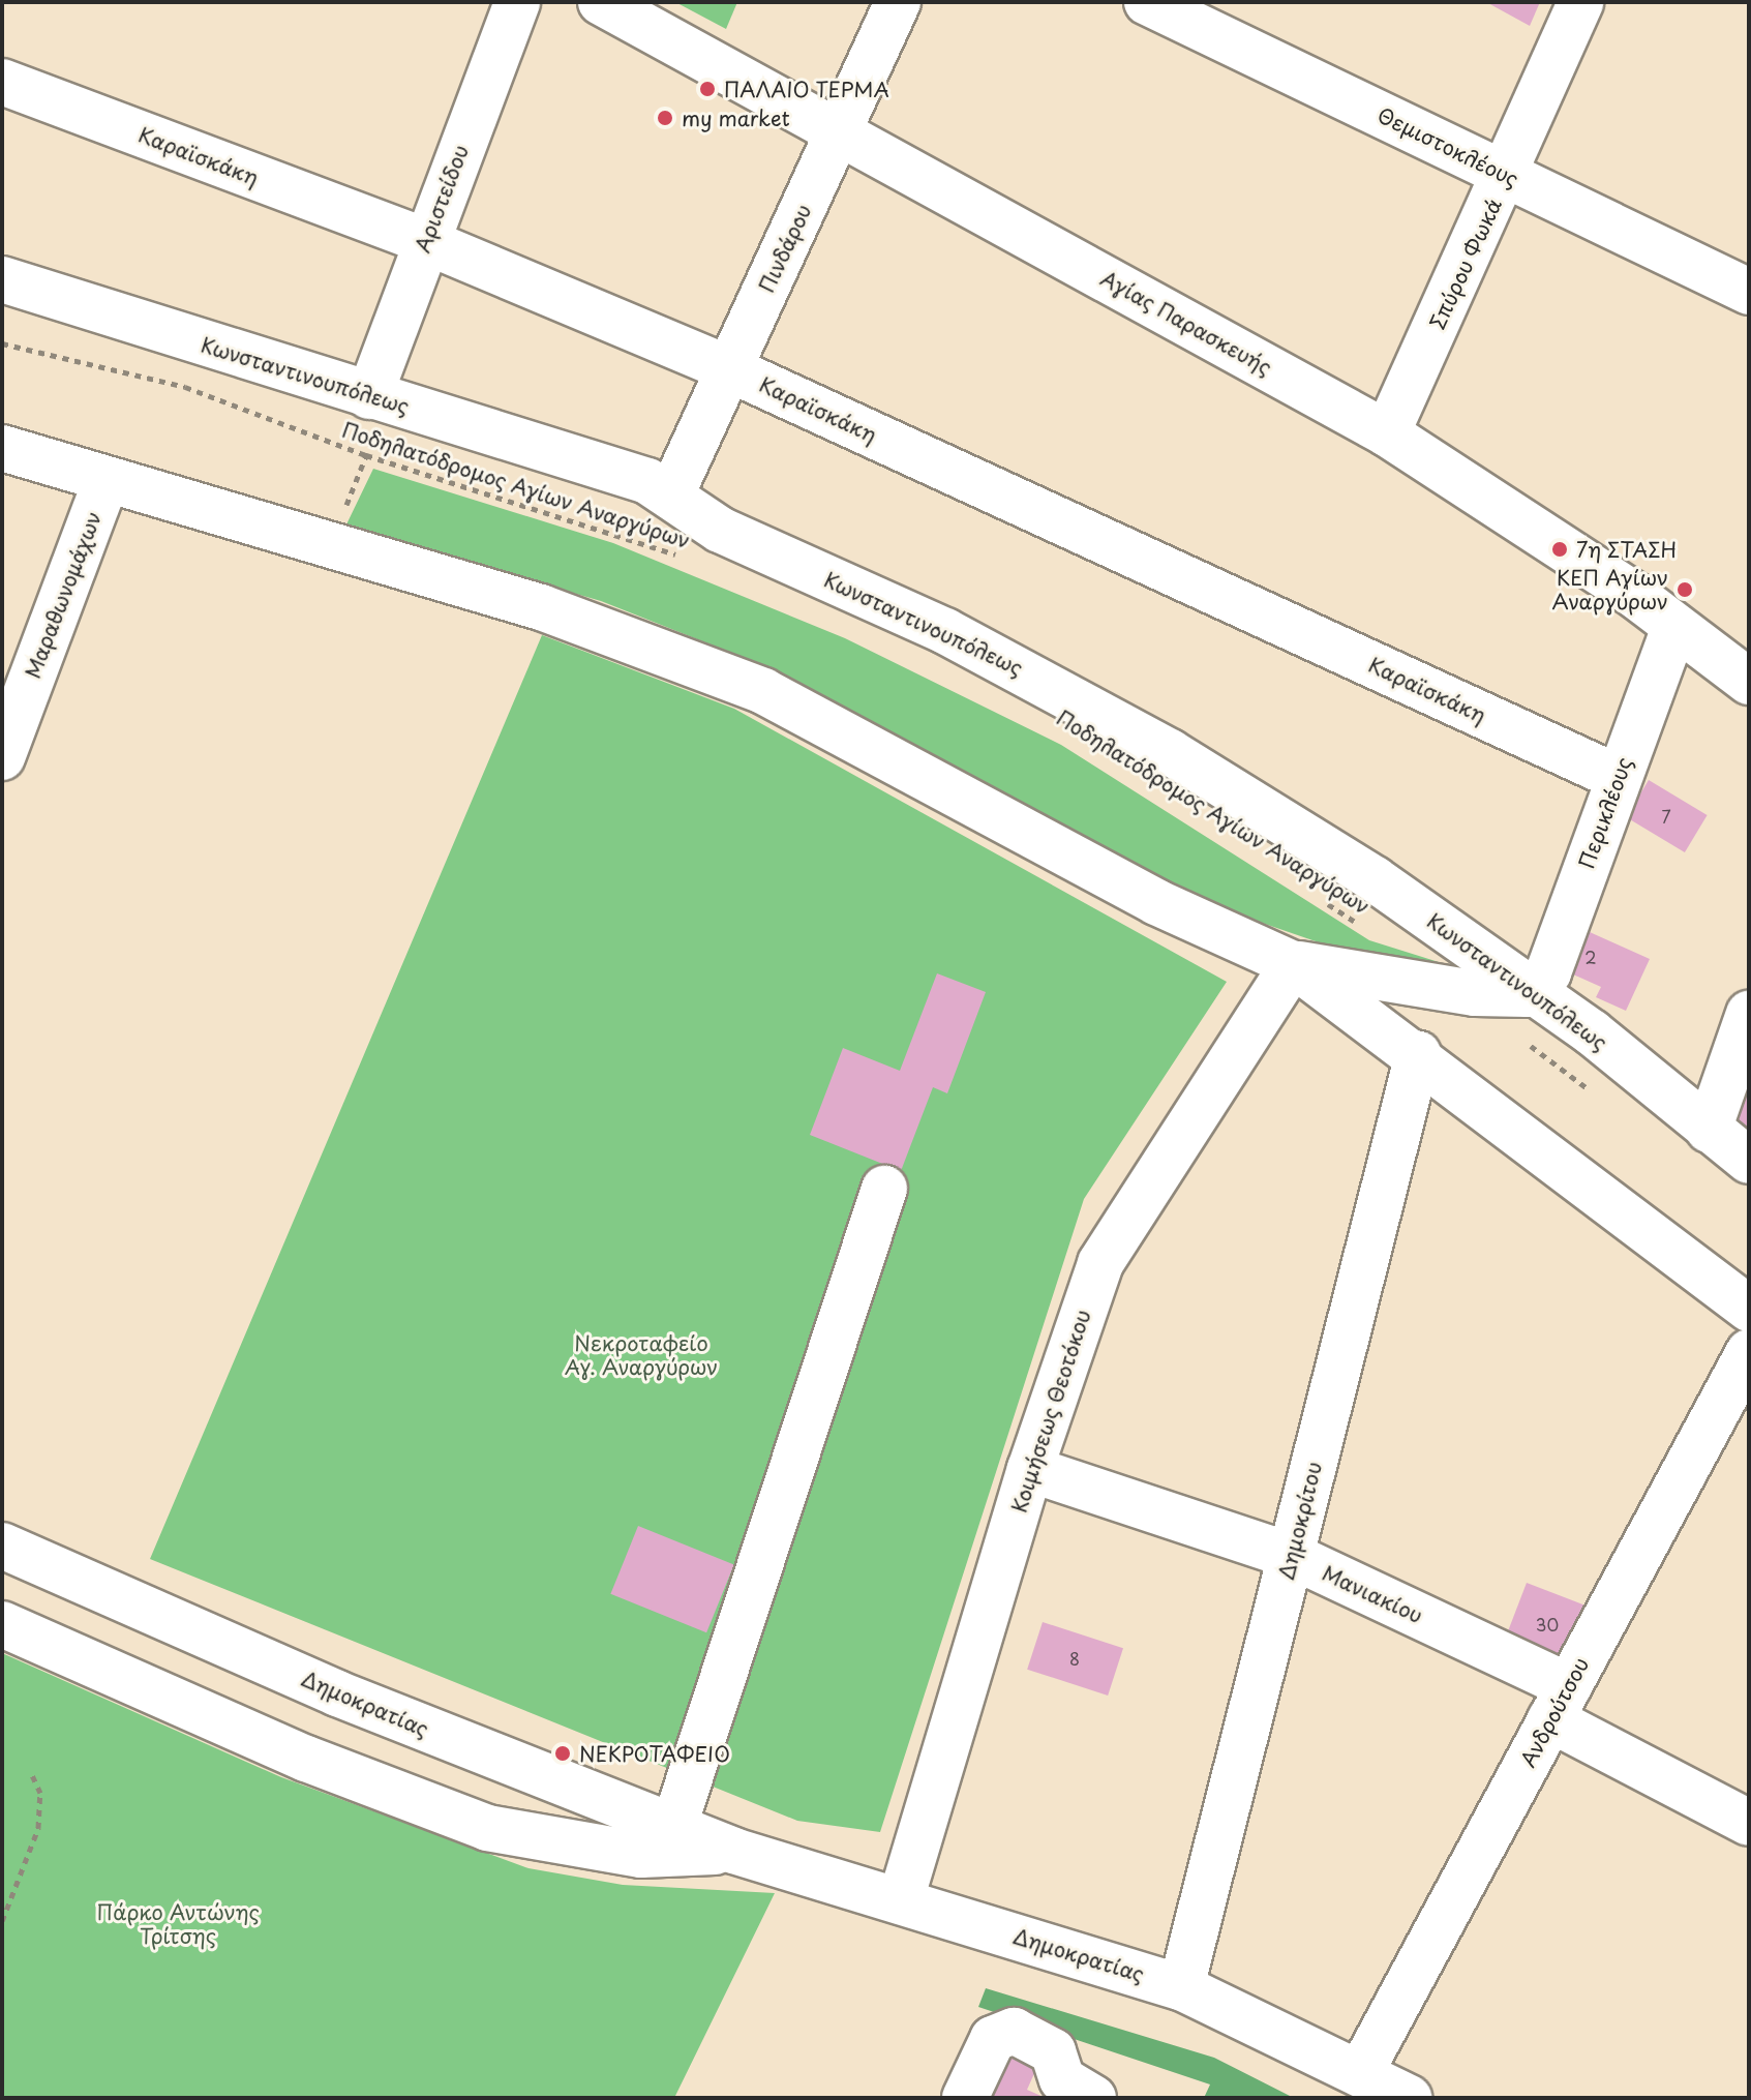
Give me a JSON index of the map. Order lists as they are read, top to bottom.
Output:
{
  "streets": {
    "street": [
      "Θεμιστοκλέους",
      "Καραϊσκάκη",
      "Αριστείδου",
      "Πινδάρου",
      "Σπύρου Φωκά",
      "Αγίας Παρασκευής",
      "Κωνσταντινουπόλεως",
      "Μαραθωνομάχων",
      "Περικλέους",
      "Κοιμήσεως Θεοτόκου",
      "Δημοκρίτου",
      "Μανιακίου",
      "Δημοκρατίας",
      "Ανδρούτσου"
    ],
    "path": ["Ποδηλατόδρομος Αγίων Αναργύρων"]
  },
  "crossings": [
    ["Θεμιστοκλέους", "Σπύρου Φωκά"],
    ["Καραϊσκάκη", "Αριστείδου"],
    ["Καραϊσκάκη", "Πινδάρου"],
    ["Καραϊσκάκη", "Περικλέους"],
    ["Αριστείδου", "Κωνσταντινουπόλεως"],
    ["Πινδάρου", "Αγίας Παρασκευής"],
    ["Πινδάρου", "Κωνσταντινουπόλεως"],
    ["Σπύρου Φωκά", "Αγίας Παρασκευής"],
    ["Αγίας Παρασκευής", "Περικλέους"],
    ["Κωνσταντινουπόλεως", "Περικλέους"],
    ["Κοιμήσεως Θεοτόκου", "Μανιακίου"],
    ["Κοιμήσεως Θεοτόκου", "Δημοκρατίας"],
    ["Δημοκρίτου", "Μανιακίου"],
    ["Δημοκρίτου", "Δημοκρατίας"],
    ["Μανιακίου", "Ανδρούτσου"],
    ["Δημοκρατίας", "Ανδρούτσου"]
  ],
  "parks": ["Νεκροταφείο Αγ. Αναργύρων", "Πάρκο Αντώνης Τρίτσης"],
  "places": [
    "ΠΑΛΑΙΟ ΤΕΡΜΑ",
    "my market",
    "7η ΣΤΑΣΗ",
    "ΚΕΠ Αγίων Αναργύρων",
    "ΝΕΚΡΟΤΑΦΕΙΟ"
  ],
  "house_numbers": [
    "7",
    "2",
    "30",
    "8"
  ]
}
